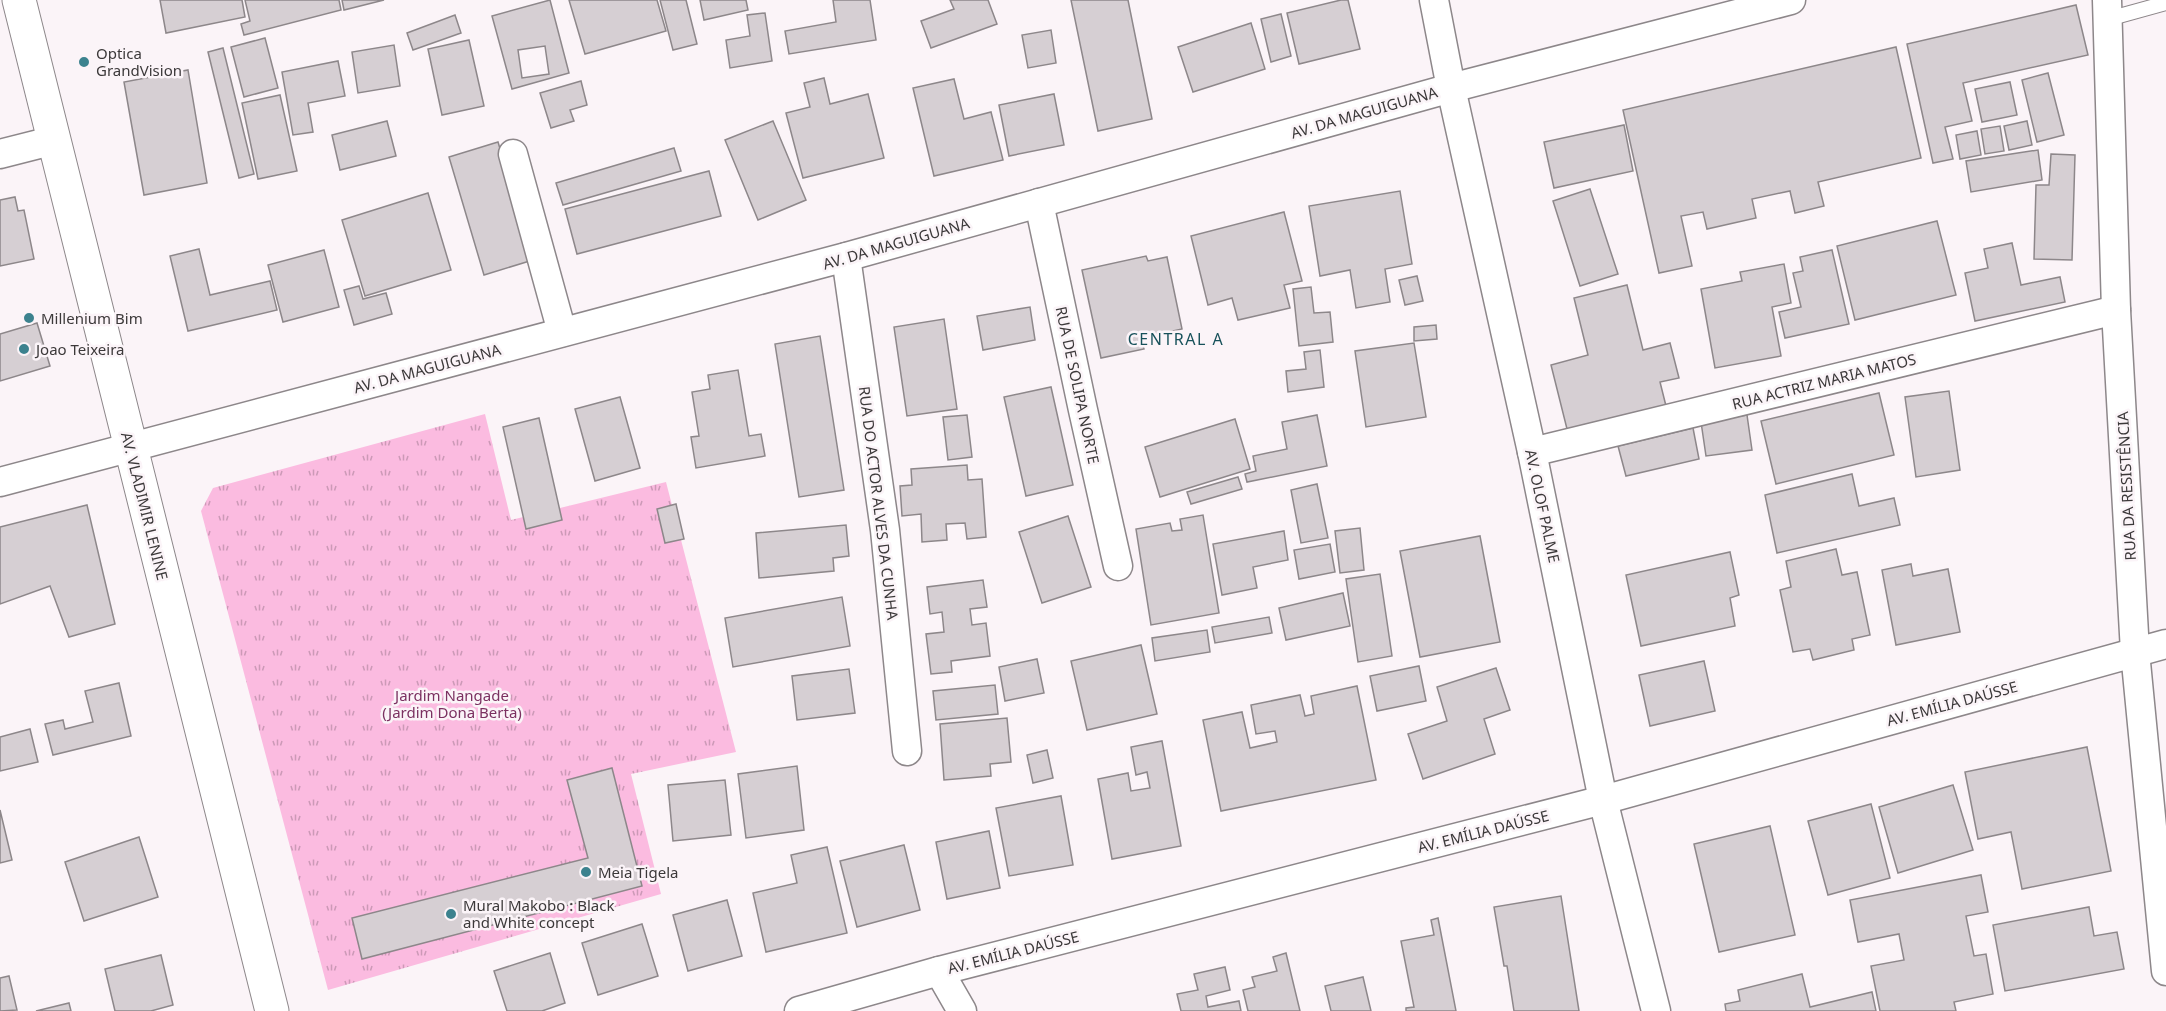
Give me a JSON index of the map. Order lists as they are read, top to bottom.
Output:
{
  "streets": {
    "main road": ["AV. VLADIMIR LENINE"],
    "street": [
      "AV. DA MAGUIGUANA",
      "RUA ACTRIZ MARIA MATOS",
      "RUA DE SOLIPA NORTE",
      "RUA DA RESISTÊNCIA",
      "RUA DO ACTOR ALVES DA CUNHA",
      "AV. OLOF PALME",
      "AV. EMÍLIA DAÚSSE"
    ]
  },
  "crossings": [
    ["AV. DA MAGUIGUANA", "RUA DE SOLIPA NORTE"],
    ["AV. DA MAGUIGUANA", "RUA DO ACTOR ALVES DA CUNHA"],
    ["AV. DA MAGUIGUANA", "AV. VLADIMIR LENINE"],
    ["AV. DA MAGUIGUANA", "AV. OLOF PALME"],
    ["RUA ACTRIZ MARIA MATOS", "RUA DA RESISTÊNCIA"],
    ["RUA ACTRIZ MARIA MATOS", "AV. OLOF PALME"],
    ["RUA DA RESISTÊNCIA", "AV. EMÍLIA DAÚSSE"],
    ["AV. OLOF PALME", "AV. EMÍLIA DAÚSSE"]
  ],
  "districts": ["CENTRAL A"],
  "parks": ["Jardim Nangade (Jardim Dona Berta)"],
  "places": [
    "Optica GrandVision",
    "Millenium Bim",
    "Joao Teixeira",
    "Meia Tigela",
    "Mural Makobo : Black and White concept"
  ]
}
